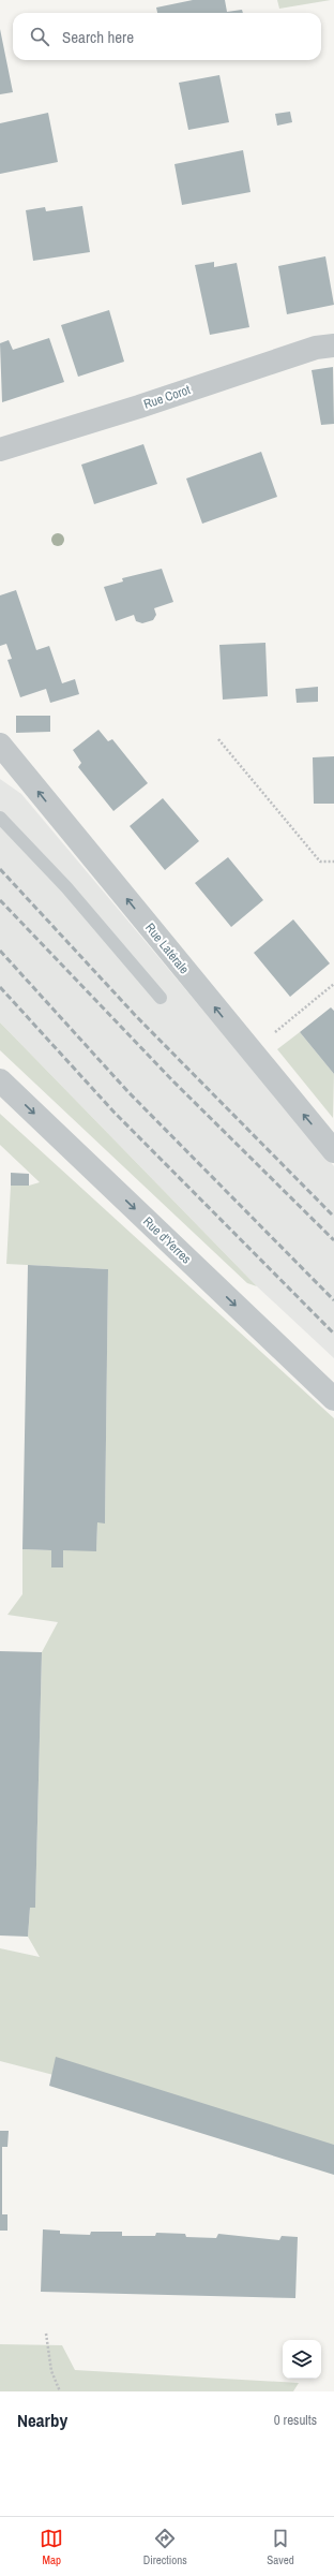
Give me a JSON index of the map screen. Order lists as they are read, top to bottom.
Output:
{
  "streets": {
    "street": ["Rue Corot", "Rue Latérale", "Rue d'Yerres"]
  },
  "one_way": ["Rue Latérale", "Rue d'Yerres"],
  "page": {
    "search": "Search here",
    "heading": ["Nearby", "0 results"],
    "nav": ["Map", "Directions", "Saved"]
  }
}
